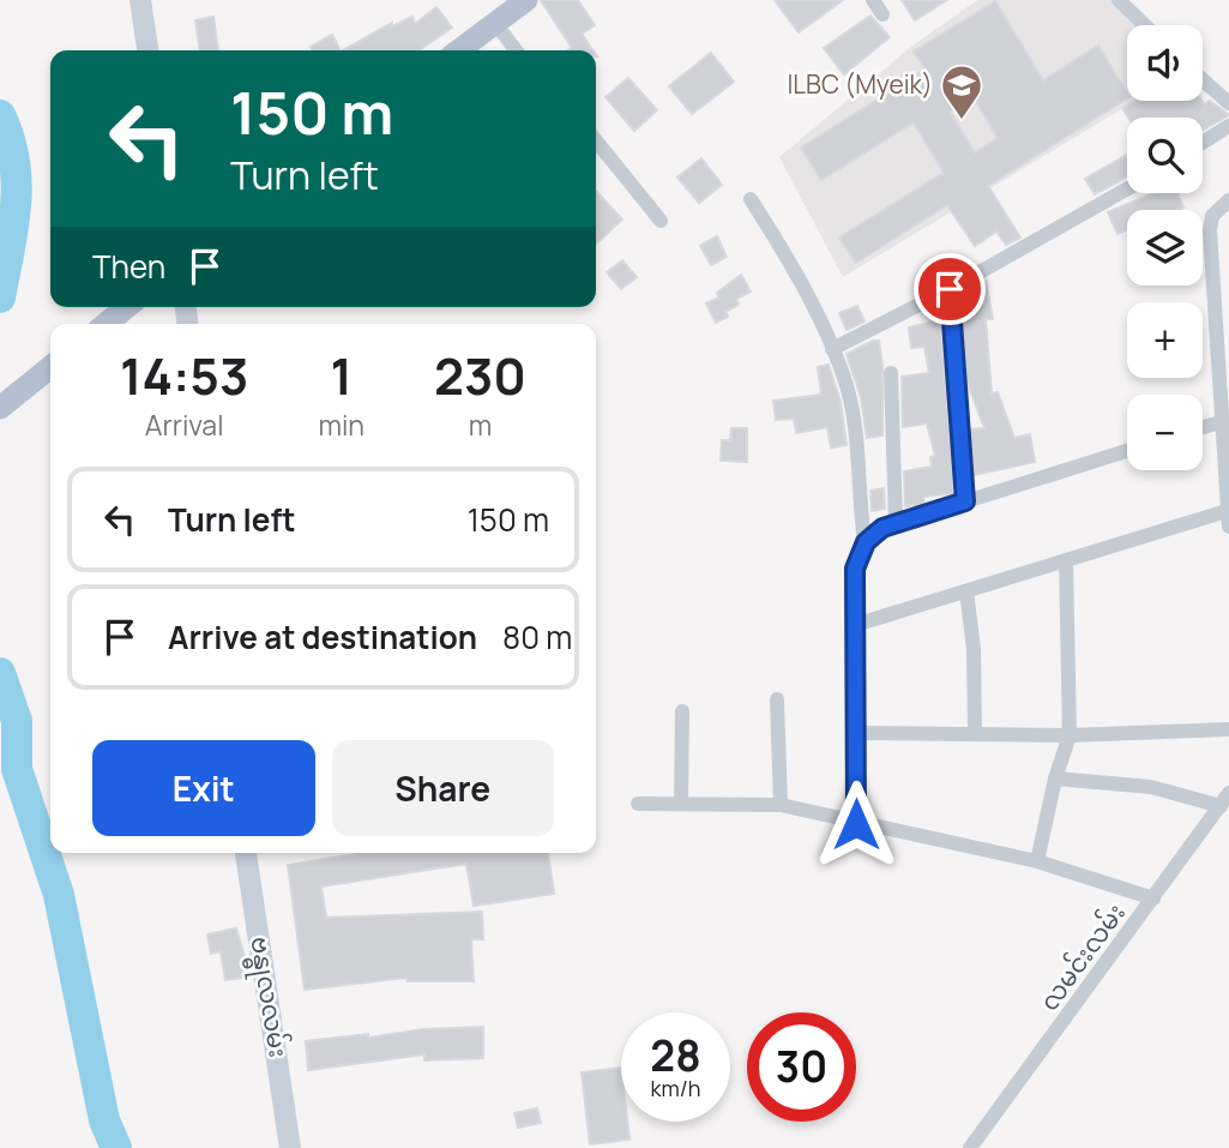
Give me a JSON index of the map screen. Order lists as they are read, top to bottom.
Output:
{
  "streets": {
    "street": ["လမင်းလမ်း", "ဗန္ဓုလလမ်း"]
  },
  "places": {
    "school or university": ["ILBC (Myeik)"]
  },
  "page": {
    "map_buttons": ["+", "−"],
    "turn": ["150 m", "Turn left"],
    "then": "Then",
    "eta": [
      "14:53",
      "Arrival",
      "1",
      "min",
      "230",
      "m"
    ],
    "list": [
      {
        "name": "Turn left",
        "value": "150 m"
      },
      {
        "name": "Arrive at destination",
        "value": "80 m"
      }
    ],
    "buttons": ["Exit", "Share"],
    "speed": "28 km/h",
    "limit": "30"
  }
}
